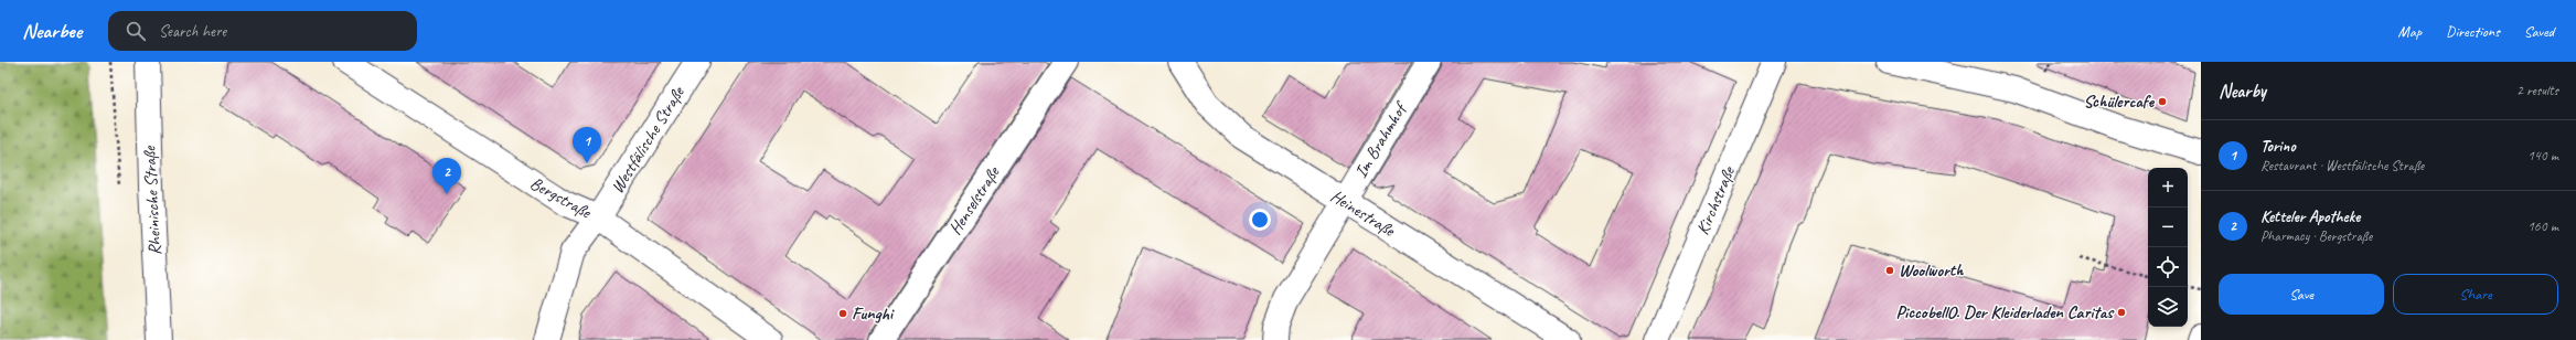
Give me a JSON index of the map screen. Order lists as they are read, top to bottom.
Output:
{
  "streets": {
    "street": [
      "Westfälische Straße",
      "Im Brahmhof",
      "Bergstraße",
      "Rheinische Straße",
      "Henselstraße",
      "Kirchstraße",
      "Heinestraße"
    ]
  },
  "crossings": [
    ["Westfälische Straße", "Bergstraße"],
    ["Im Brahmhof", "Heinestraße"]
  ],
  "places": [
    "Schülercafe",
    "Woolworth",
    "PiccobellO. Der Kleiderladen Caritas",
    "Funghi"
  ],
  "page": {
    "header": "Nearbee",
    "search": "Search here",
    "nav": ["Map", "Directions", "Saved"],
    "heading": ["Nearby", "2 results"],
    "list": [
      {
        "mark": "1",
        "name": "Torino",
        "note": "Restaurant · Westfälische Straße",
        "value": "140 m"
      },
      {
        "mark": "2",
        "name": "Ketteler Apotheke",
        "note": "Pharmacy · Bergstraße",
        "value": "160 m"
      }
    ],
    "pins": ["1", "2"],
    "map_buttons": ["+", "−"],
    "buttons": ["Save", "Share"]
  }
}
